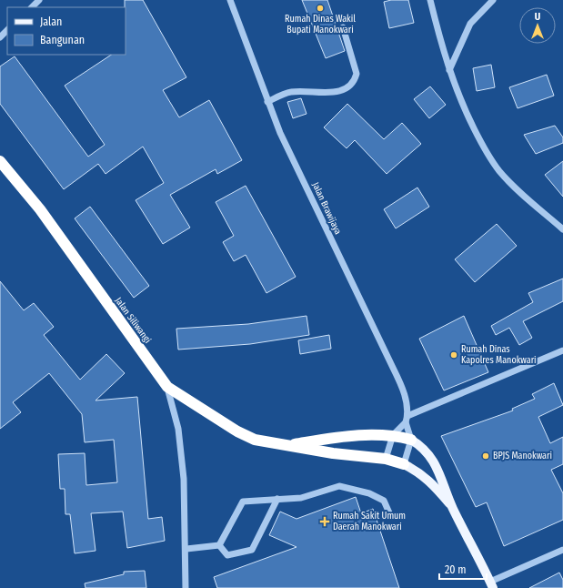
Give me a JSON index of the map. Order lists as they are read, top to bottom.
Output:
{
  "streets": {
    "highway": ["Jalan Siliwangi"],
    "street": ["Jalan Brawijaya"]
  },
  "crossings": [
    ["Jalan Brawijaya", "Jalan Siliwangi"]
  ],
  "places": {
    "other": ["Rumah Dinas Wakil Bupati Manokwari", "Rumah Dinas Kapolres Manokwari", "BPJS Manokwari"],
    "health": ["Rumah Sakit Umum Daerah Manokwari"]
  },
  "legend": ["Jalan", "Bangunan"],
  "scale_bar": "20 m",
  "north": "top"
}
